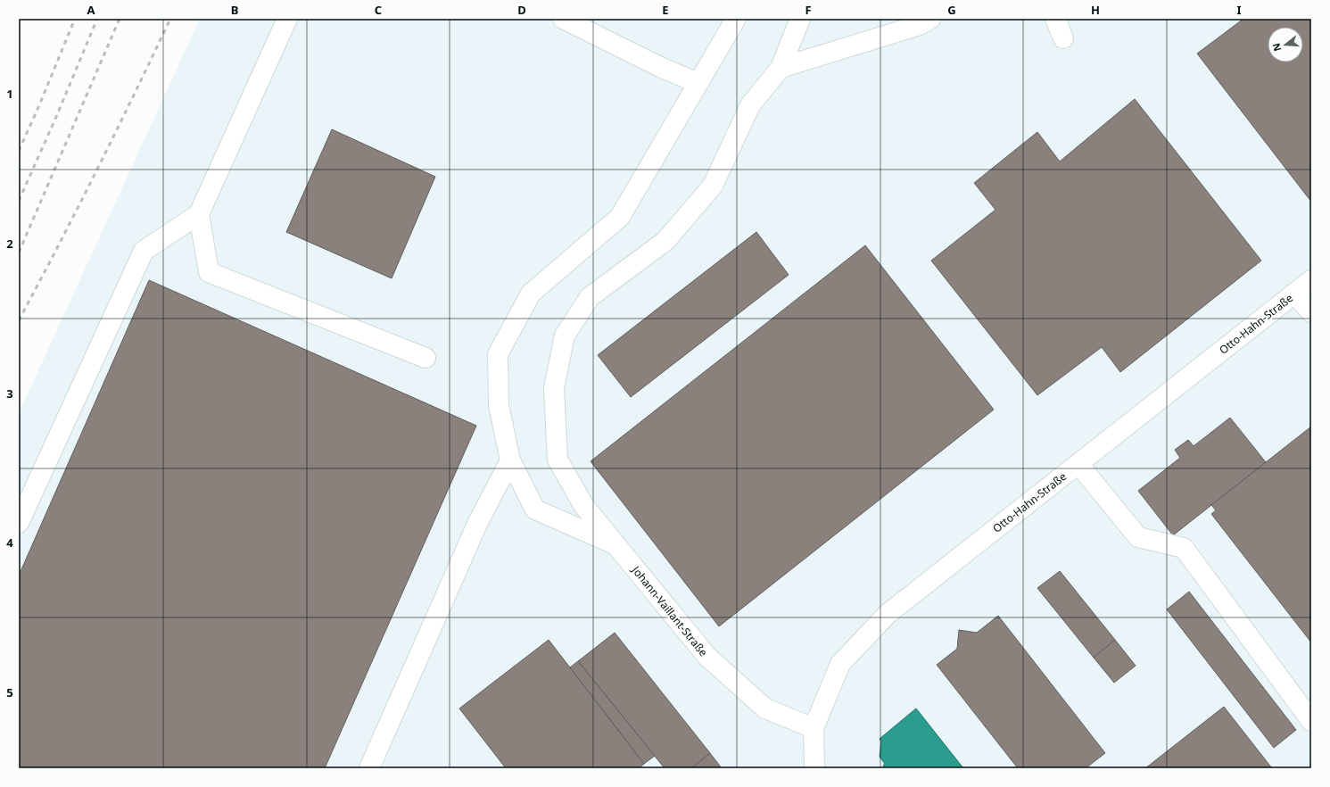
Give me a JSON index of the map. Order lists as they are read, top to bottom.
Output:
{
  "streets": {
    "street": ["Otto-Hahn-Straße", "Johann-Vaillant-Straße"]
  },
  "crossings": [
    ["Otto-Hahn-Straße", "Johann-Vaillant-Straße"]
  ],
  "north": "left",
  "grid": {
    "columns": [
      "A",
      "B",
      "C",
      "D",
      "E",
      "F",
      "G",
      "H",
      "I"
    ],
    "rows": [
      "1",
      "2",
      "3",
      "4",
      "5"
    ]
  }
}
